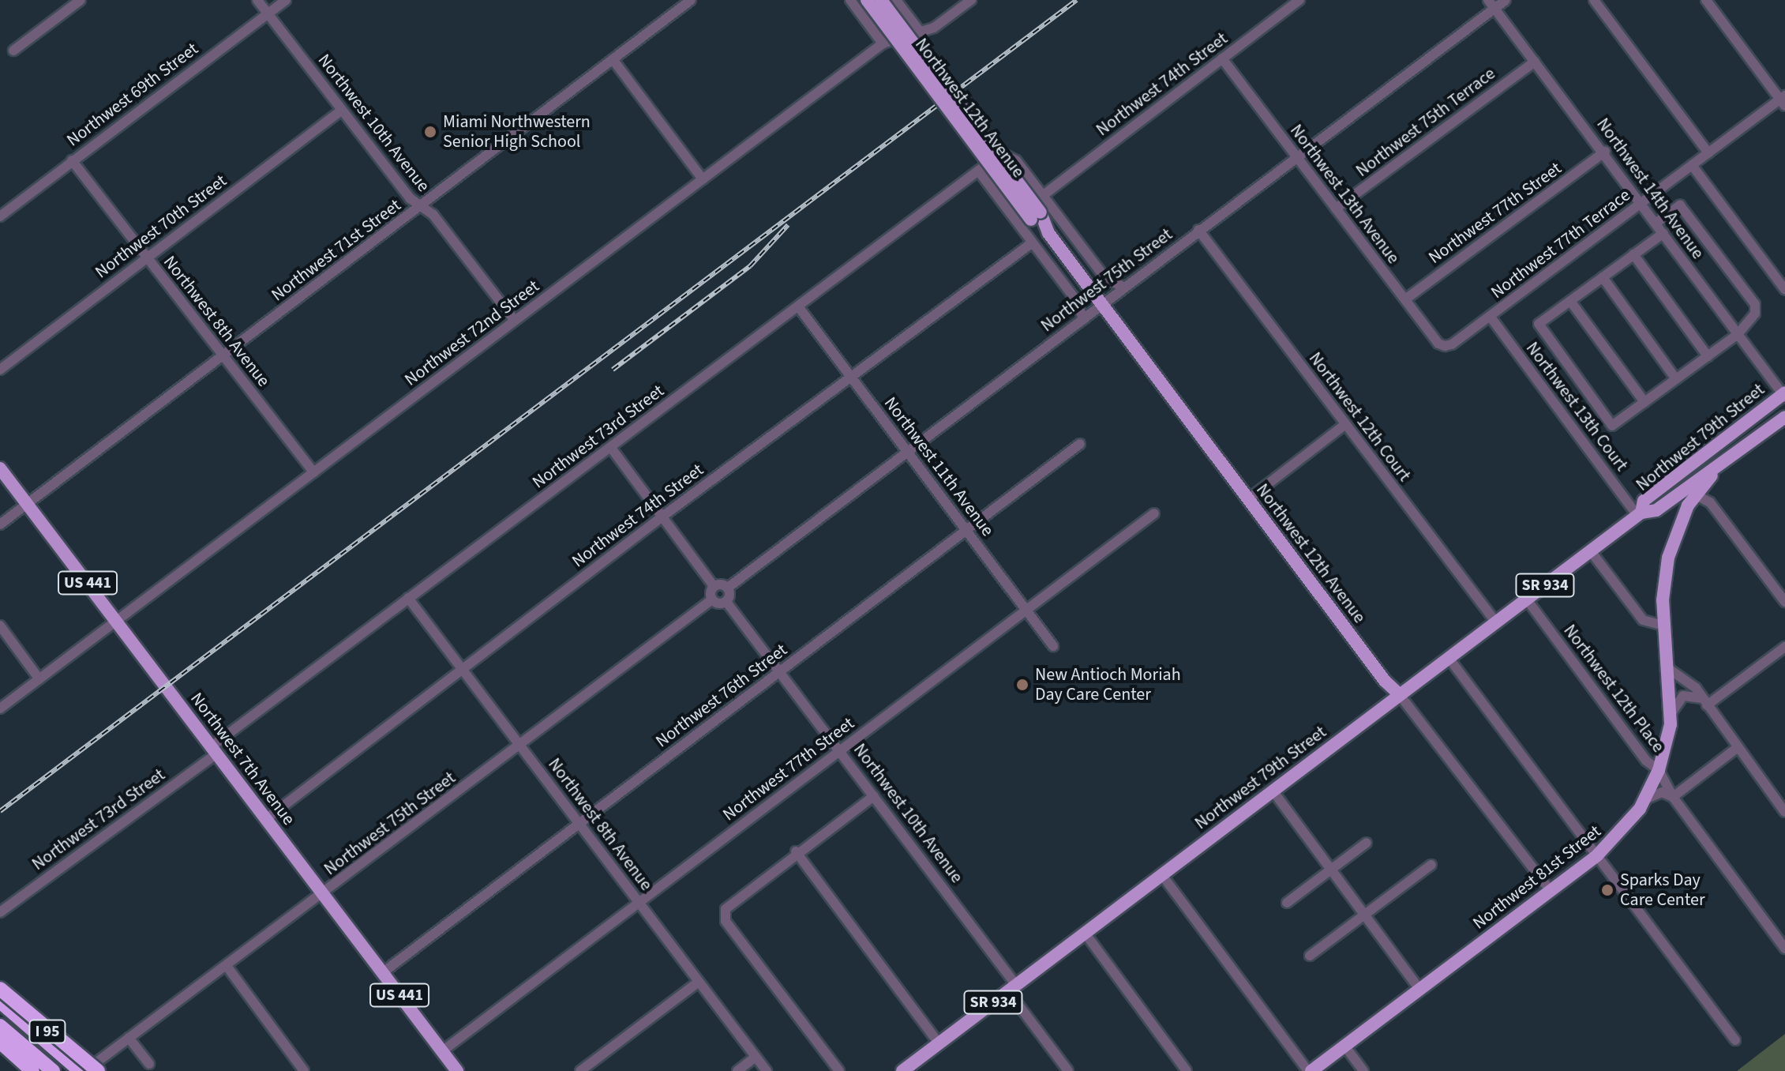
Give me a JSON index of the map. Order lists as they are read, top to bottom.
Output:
{
  "streets": {
    "highway": ["I 95"],
    "main road": [
      "Northwest 12th Avenue",
      "Northwest 79th Street",
      "US 441",
      "SR 934",
      "Northwest 7th Avenue",
      "Northwest 81st Street"
    ],
    "street": [
      "Northwest 74th Street",
      "Northwest 69th Street",
      "Northwest 75th Terrace",
      "Northwest 10th Avenue",
      "Northwest 14th Avenue",
      "Northwest 13th Avenue",
      "Northwest 77th Street",
      "Northwest 70th Street",
      "Northwest 77th Terrace",
      "Northwest 71st Street",
      "Northwest 75th Street",
      "Northwest 8th Avenue",
      "Northwest 72nd Street",
      "Northwest 13th Court",
      "Northwest 12th Court",
      "Northwest 73rd Street",
      "Northwest 11th Avenue",
      "Northwest 12th Place",
      "Northwest 76th Street"
    ]
  },
  "crossings": [
    ["Northwest 74th Street", "Northwest 12th Avenue"],
    ["Northwest 74th Street", "Northwest 13th Avenue"],
    ["Northwest 74th Street", "Northwest 8th Avenue"],
    ["Northwest 74th Street", "Northwest 11th Avenue"],
    ["Northwest 74th Street", "Northwest 7th Avenue"],
    ["Northwest 69th Street", "Northwest 10th Avenue"],
    ["Northwest 69th Street", "Northwest 8th Avenue"],
    ["Northwest 12th Avenue", "Northwest 75th Street"],
    ["Northwest 12th Avenue", "Northwest 72nd Street"],
    ["Northwest 12th Avenue", "Northwest 73rd Street"],
    ["Northwest 12th Avenue", "Northwest 79th Street"],
    ["Northwest 12th Avenue", "Northwest 81st Street"],
    ["Northwest 75th Terrace", "Northwest 14th Avenue"],
    ["Northwest 75th Terrace", "Northwest 13th Avenue"],
    ["Northwest 10th Avenue", "Northwest 77th Street"],
    ["Northwest 10th Avenue", "Northwest 70th Street"],
    ["Northwest 10th Avenue", "Northwest 71st Street"],
    ["Northwest 10th Avenue", "Northwest 72nd Street"],
    ["Northwest 10th Avenue", "Northwest 79th Street"],
    ["Northwest 10th Avenue", "Northwest 76th Street"],
    ["Northwest 14th Avenue", "Northwest 77th Street"],
    ["Northwest 14th Avenue", "Northwest 77th Terrace"],
    ["Northwest 14th Avenue", "Northwest 75th Street"],
    ["Northwest 14th Avenue", "Northwest 79th Street"],
    ["Northwest 13th Avenue", "Northwest 77th Street"],
    ["Northwest 13th Avenue", "Northwest 77th Terrace"],
    ["Northwest 13th Avenue", "Northwest 75th Street"],
    ["Northwest 77th Street", "Northwest 8th Avenue"],
    ["Northwest 77th Street", "Northwest 11th Avenue"],
    ["Northwest 77th Street", "Northwest 7th Avenue"],
    ["Northwest 70th Street", "Northwest 8th Avenue"],
    ["Northwest 77th Terrace", "Northwest 13th Court"],
    ["Northwest 71st Street", "Northwest 8th Avenue"],
    ["Northwest 71st Street", "Northwest 7th Avenue"],
    ["Northwest 75th Street", "Northwest 8th Avenue"],
    ["Northwest 75th Street", "Northwest 12th Court"],
    ["Northwest 75th Street", "Northwest 11th Avenue"],
    ["Northwest 75th Street", "Northwest 7th Avenue"],
    ["Northwest 8th Avenue", "Northwest 72nd Street"],
    ["Northwest 8th Avenue", "Northwest 73rd Street"],
    ["Northwest 8th Avenue", "Northwest 76th Street"],
    ["Northwest 72nd Street", "Northwest 7th Avenue"],
    ["Northwest 13th Court", "Northwest 79th Street"],
    ["Northwest 12th Court", "Northwest 79th Street"],
    ["Northwest 73rd Street", "Northwest 11th Avenue"],
    ["Northwest 73rd Street", "Northwest 7th Avenue"],
    ["Northwest 79th Street", "Northwest 12th Place"],
    ["Northwest 79th Street", "Northwest 81st Street"],
    ["Northwest 11th Avenue", "Northwest 76th Street"],
    ["Northwest 12th Place", "Northwest 81st Street"],
    ["Northwest 76th Street", "Northwest 7th Avenue"]
  ],
  "places": ["Miami Northwestern Senior High School", "New Antioch Moriah Day Care Center", "Sparks Day Care Center"]
}
